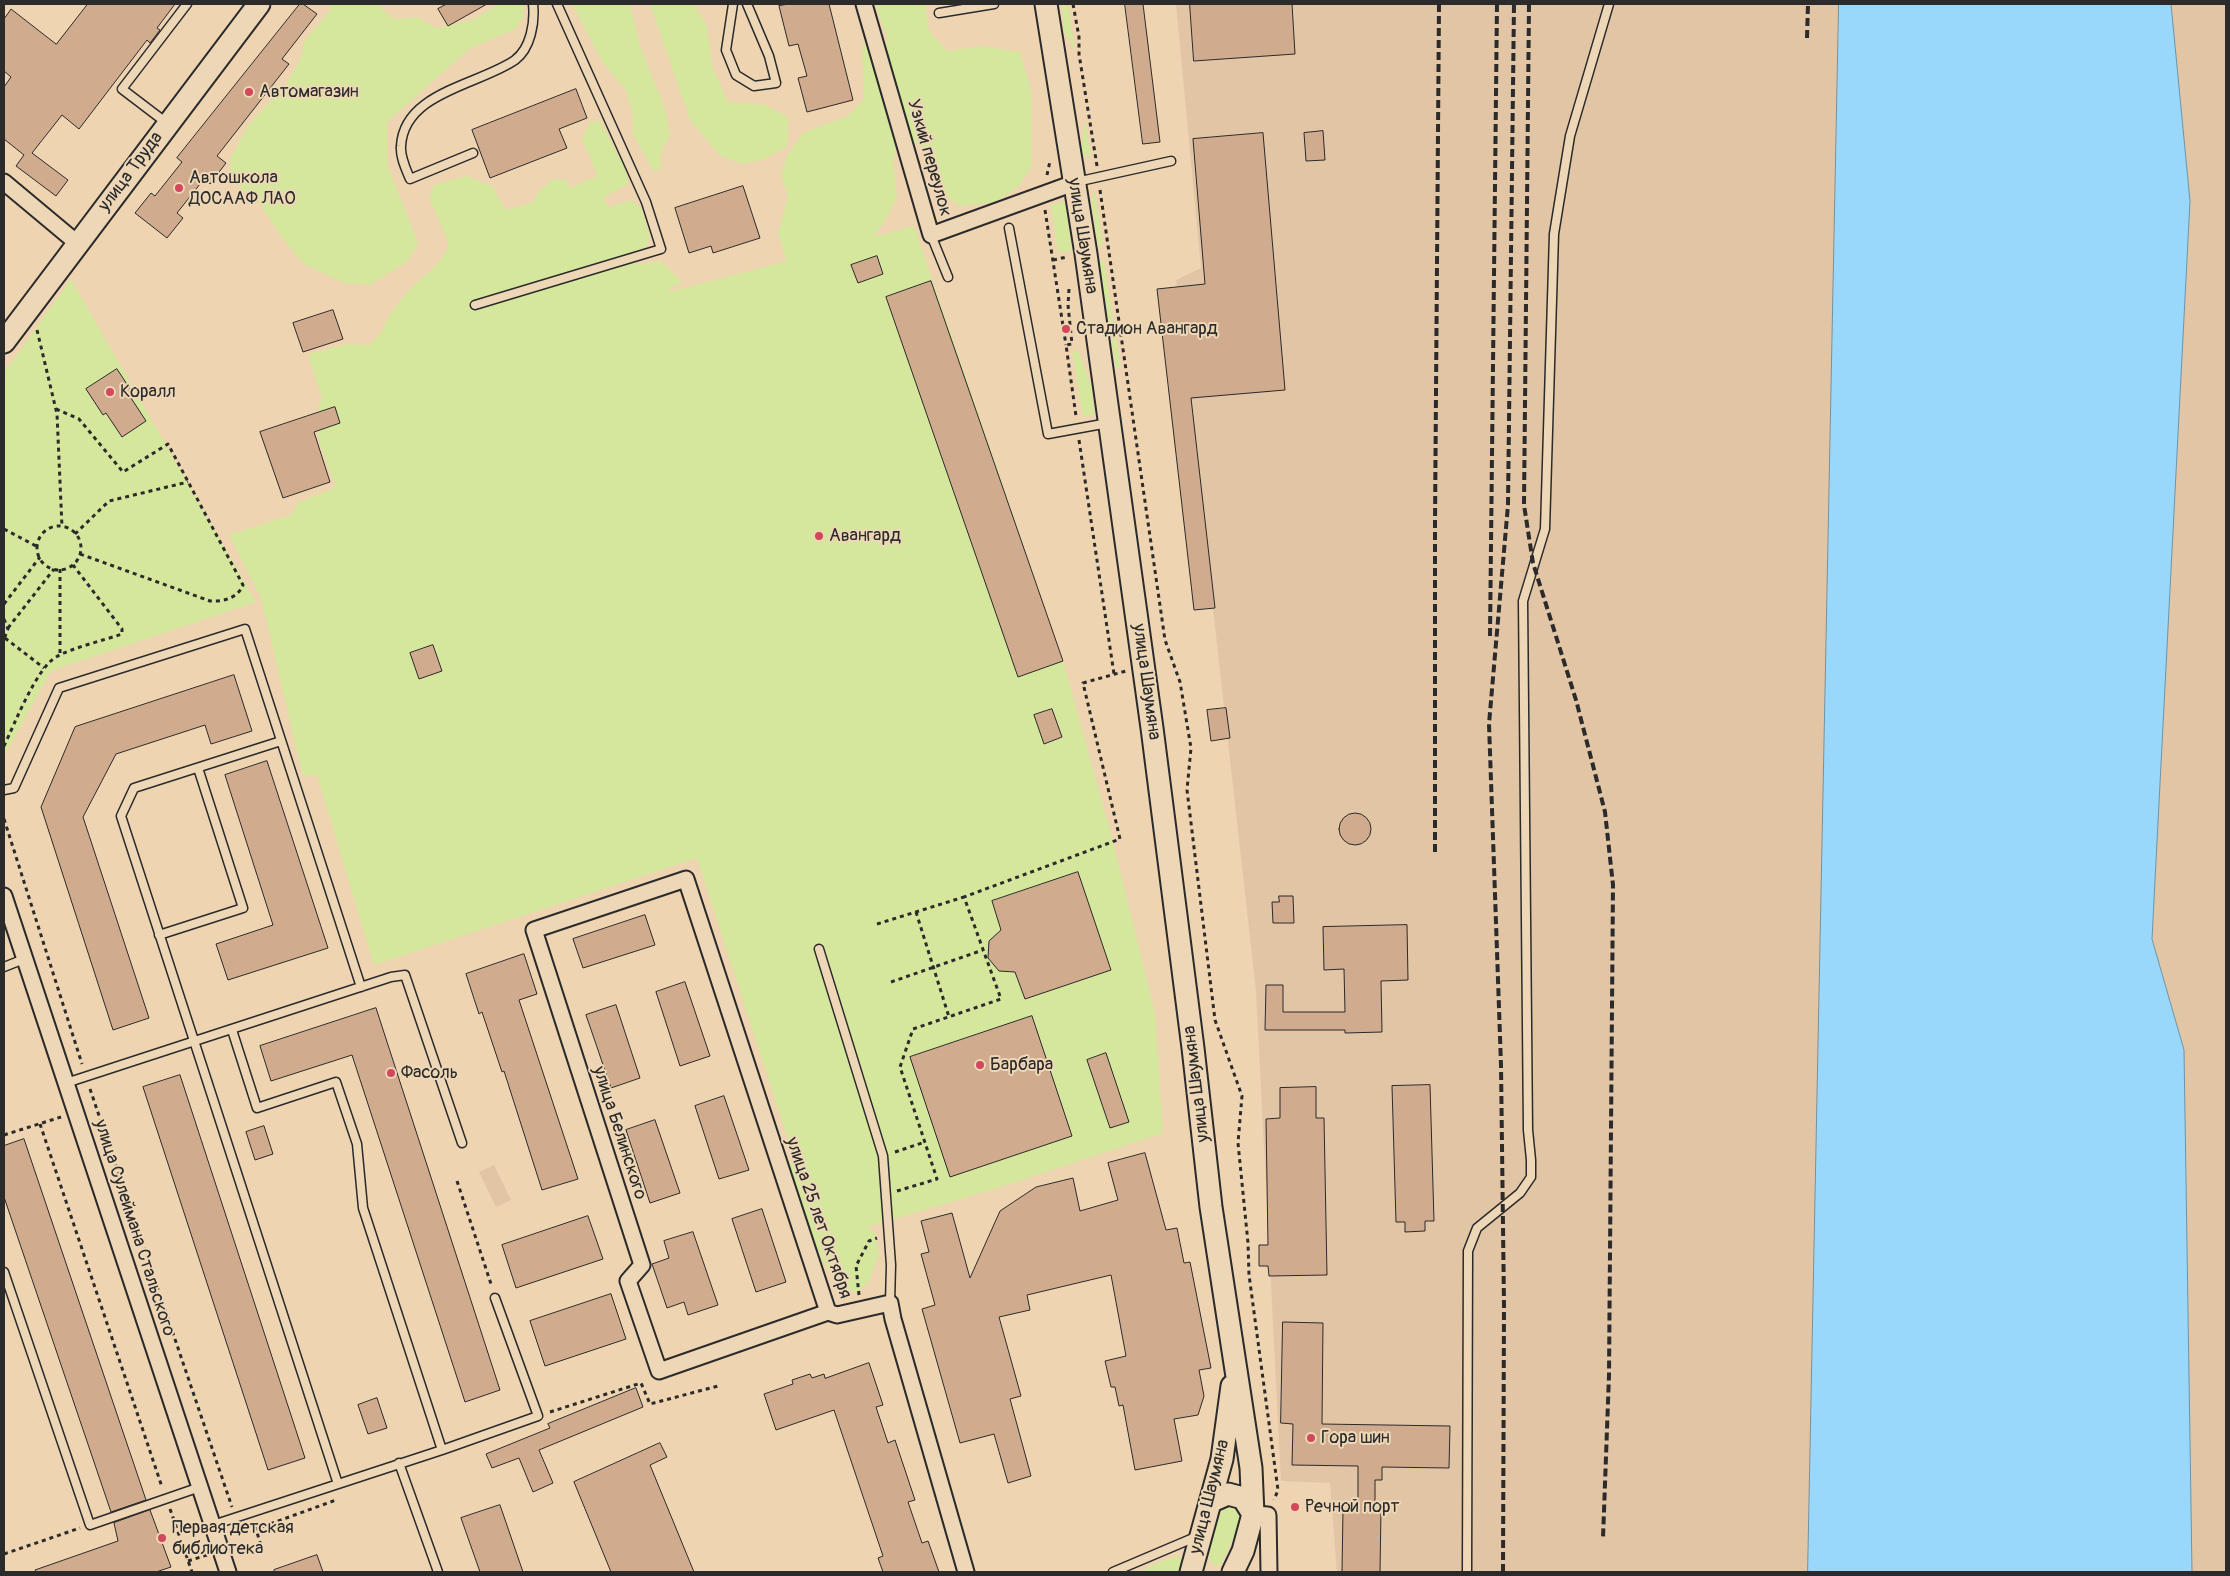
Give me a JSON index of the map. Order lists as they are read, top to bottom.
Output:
{
  "streets": {
    "main road": ["улица Труда", "улица Шаумяна"],
    "street": [
      "Узкий переулок",
      "улица Белинского",
      "улица 25 лет Октября",
      "улица Сулеймана Стальского"
    ]
  },
  "crossings": [
    ["Узкий переулок", "улица Шаумяна"],
    ["улица Белинского", "улица 25 лет Октября"]
  ],
  "places": [
    "Автомагазин",
    "Автошкола ДОСААФ ЛАО",
    "Стадион Авангард",
    "Коралл",
    "Авангард",
    "Барбара",
    "Фасоль",
    "Гора шин",
    "Речной порт",
    "Первая детская библиотека"
  ]
}
